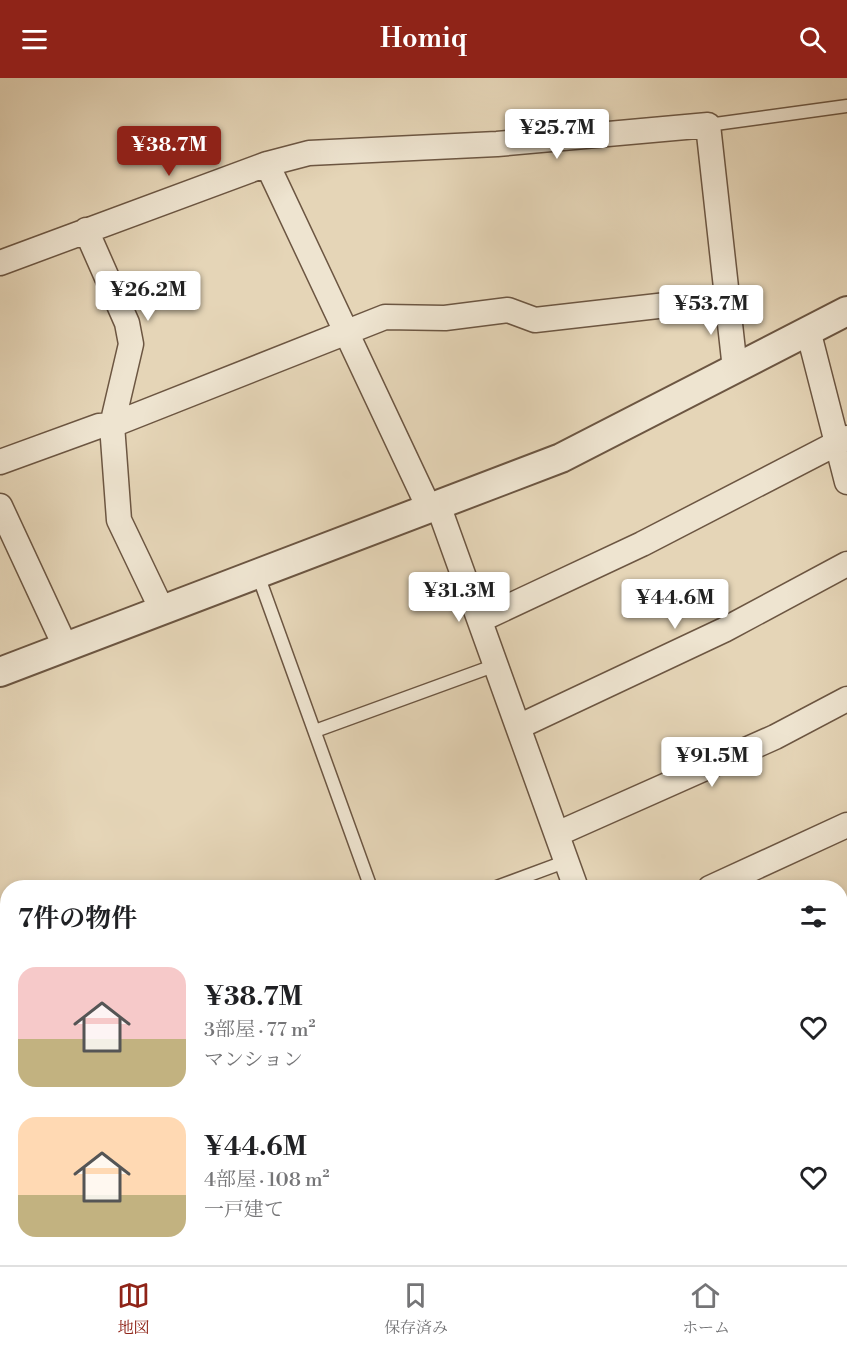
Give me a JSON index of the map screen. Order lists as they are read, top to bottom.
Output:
{
  "page": {
    "header": "Homiq",
    "price": [
      "¥25.7M",
      "¥38.7M",
      "¥26.2M",
      "¥53.7M",
      "¥31.3M",
      "¥44.6M",
      "¥91.5M"
    ],
    "heading": "7件の物件",
    "list": [
      {
        "name": "¥38.7M",
        "note": "3部屋 · 77 m² · マンション"
      },
      {
        "name": "¥44.6M",
        "note": "4部屋 · 108 m² · 一戸建て"
      }
    ],
    "tabs": ["地図", "保存済み", "ホーム"]
  }
}
